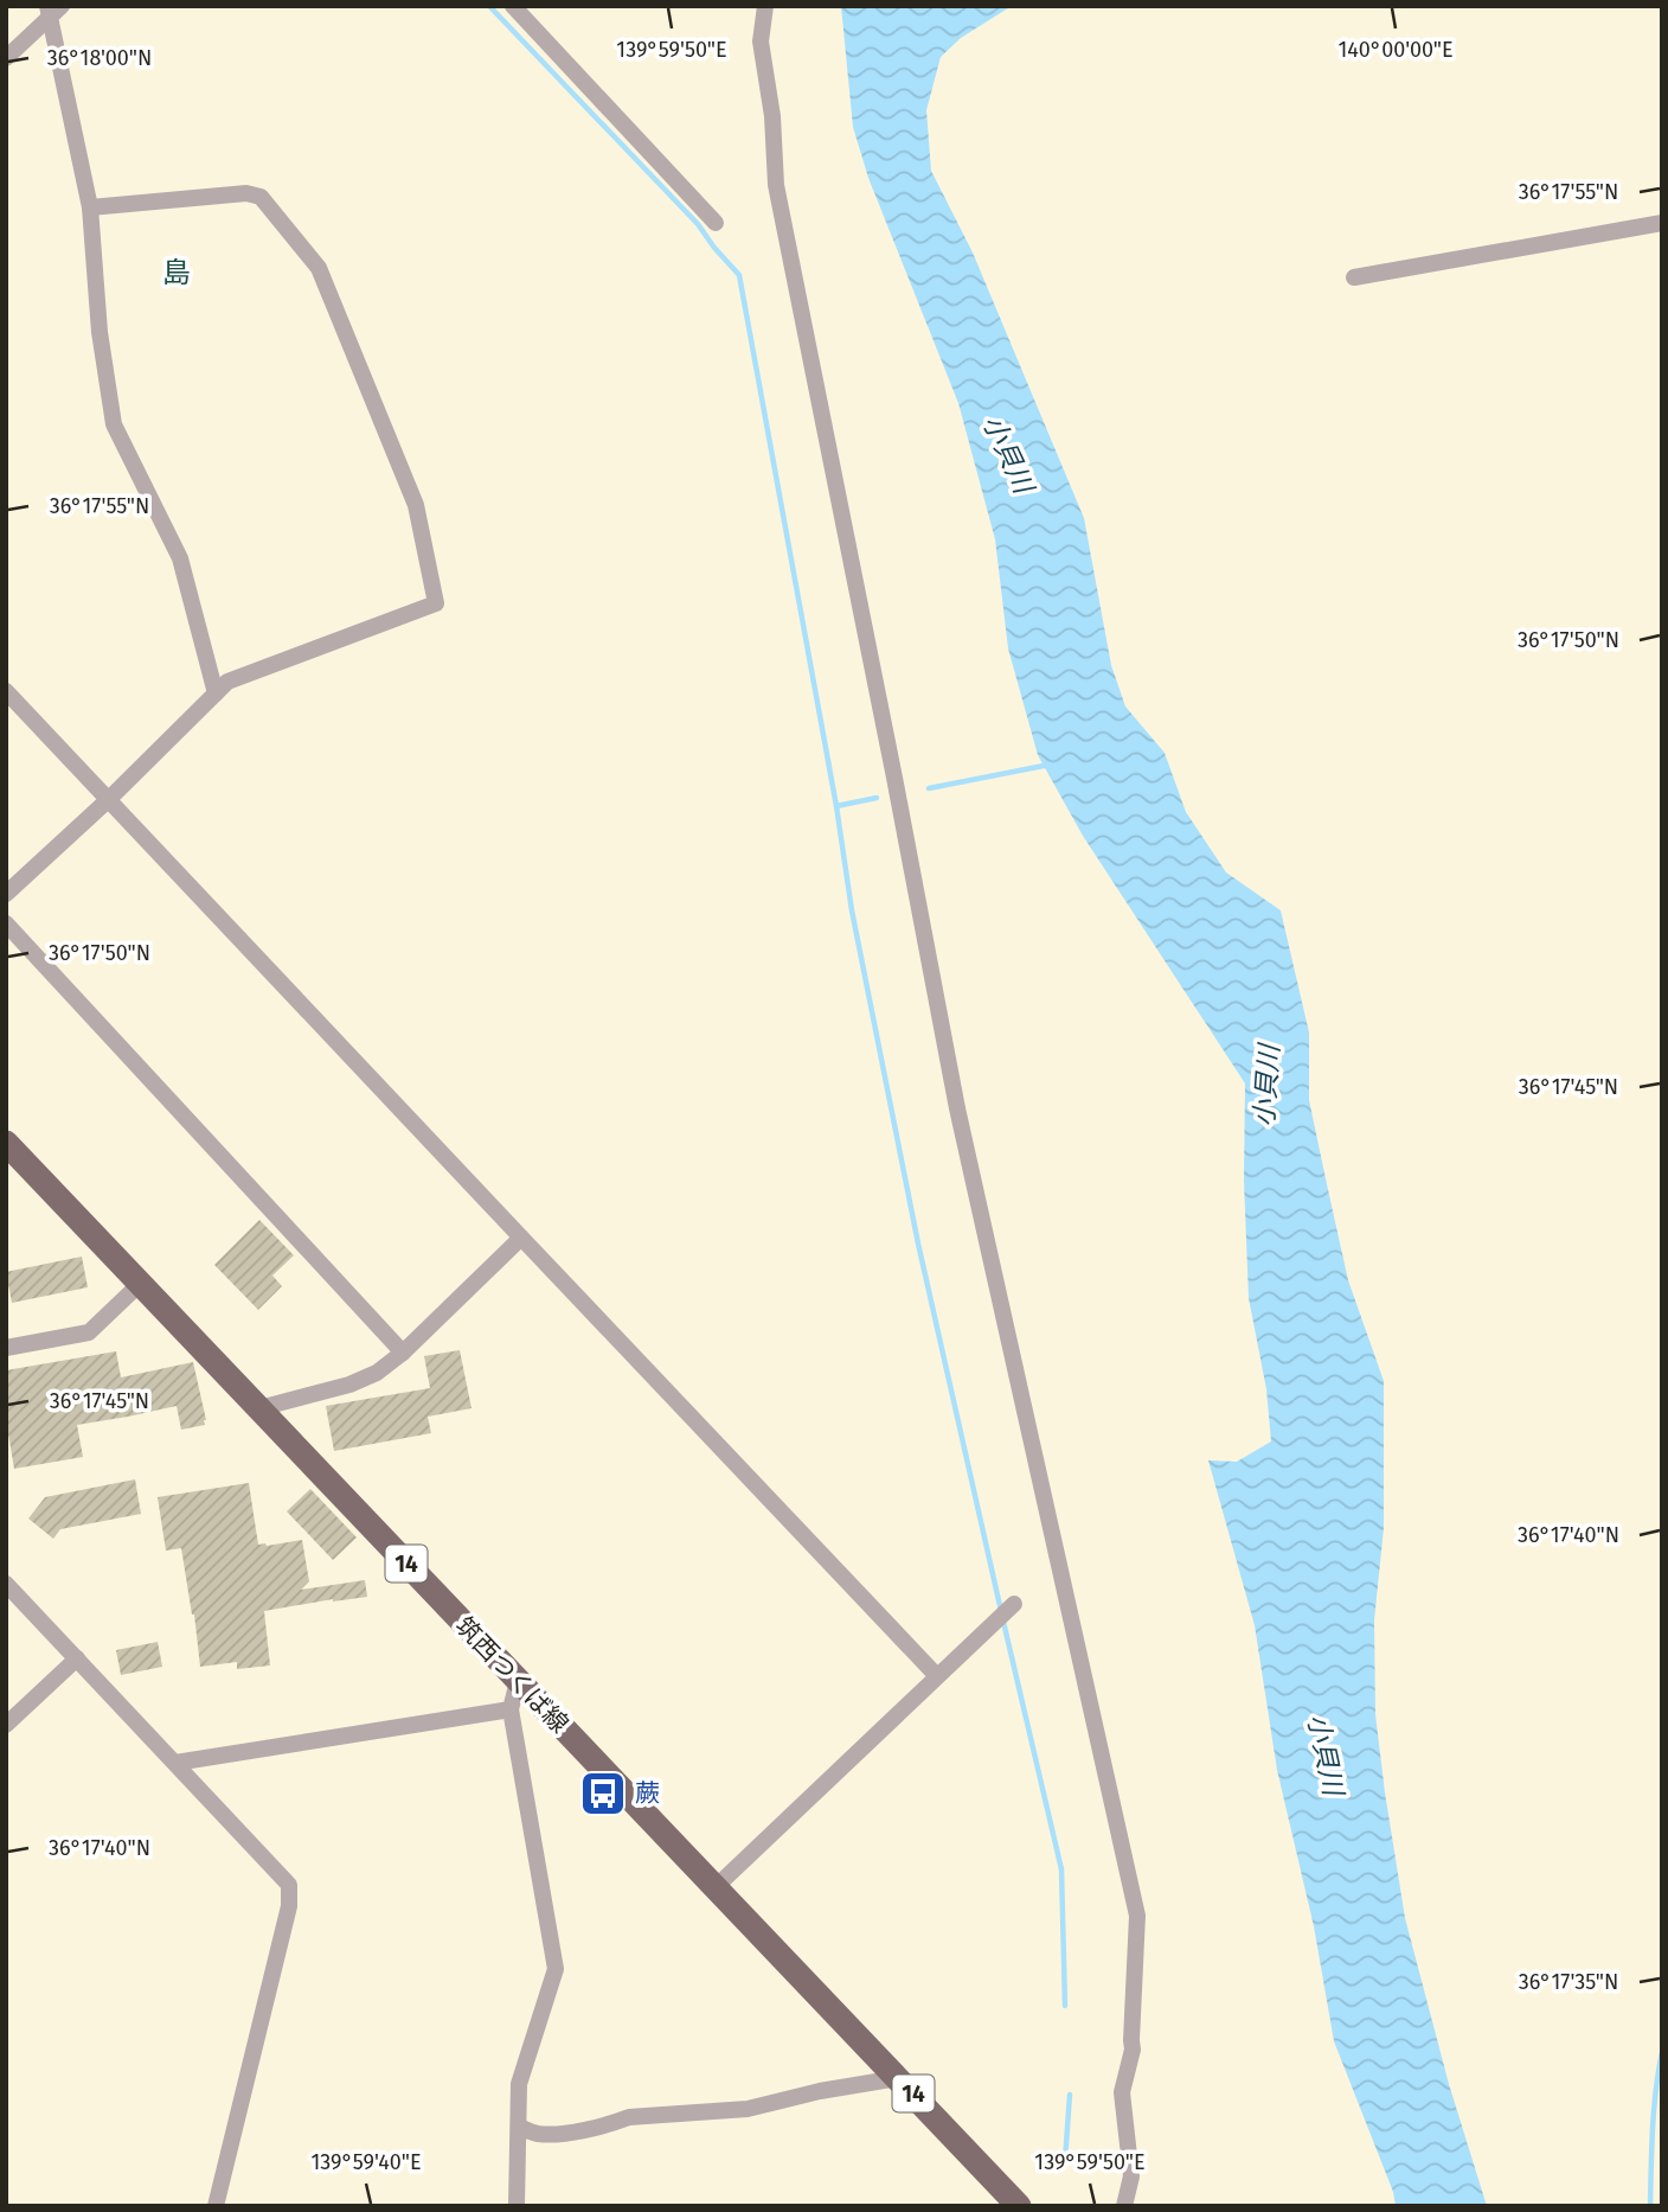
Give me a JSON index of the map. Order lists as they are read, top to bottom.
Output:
{
  "streets": {
    "main road": ["14", "筑西つくば線"]
  },
  "districts": ["島"],
  "water": ["小貝川"],
  "places": {
    "bus stop": ["蕨"]
  },
  "coordinates": [
    "139°59'50\"E",
    "140°00'00\"E",
    "36°18'00\"N",
    "36°17'55\"N",
    "36°17'50\"N",
    "36°17'45\"N",
    "36°17'40\"N",
    "36°17'35\"N",
    "139°59'40\"E"
  ]
}
